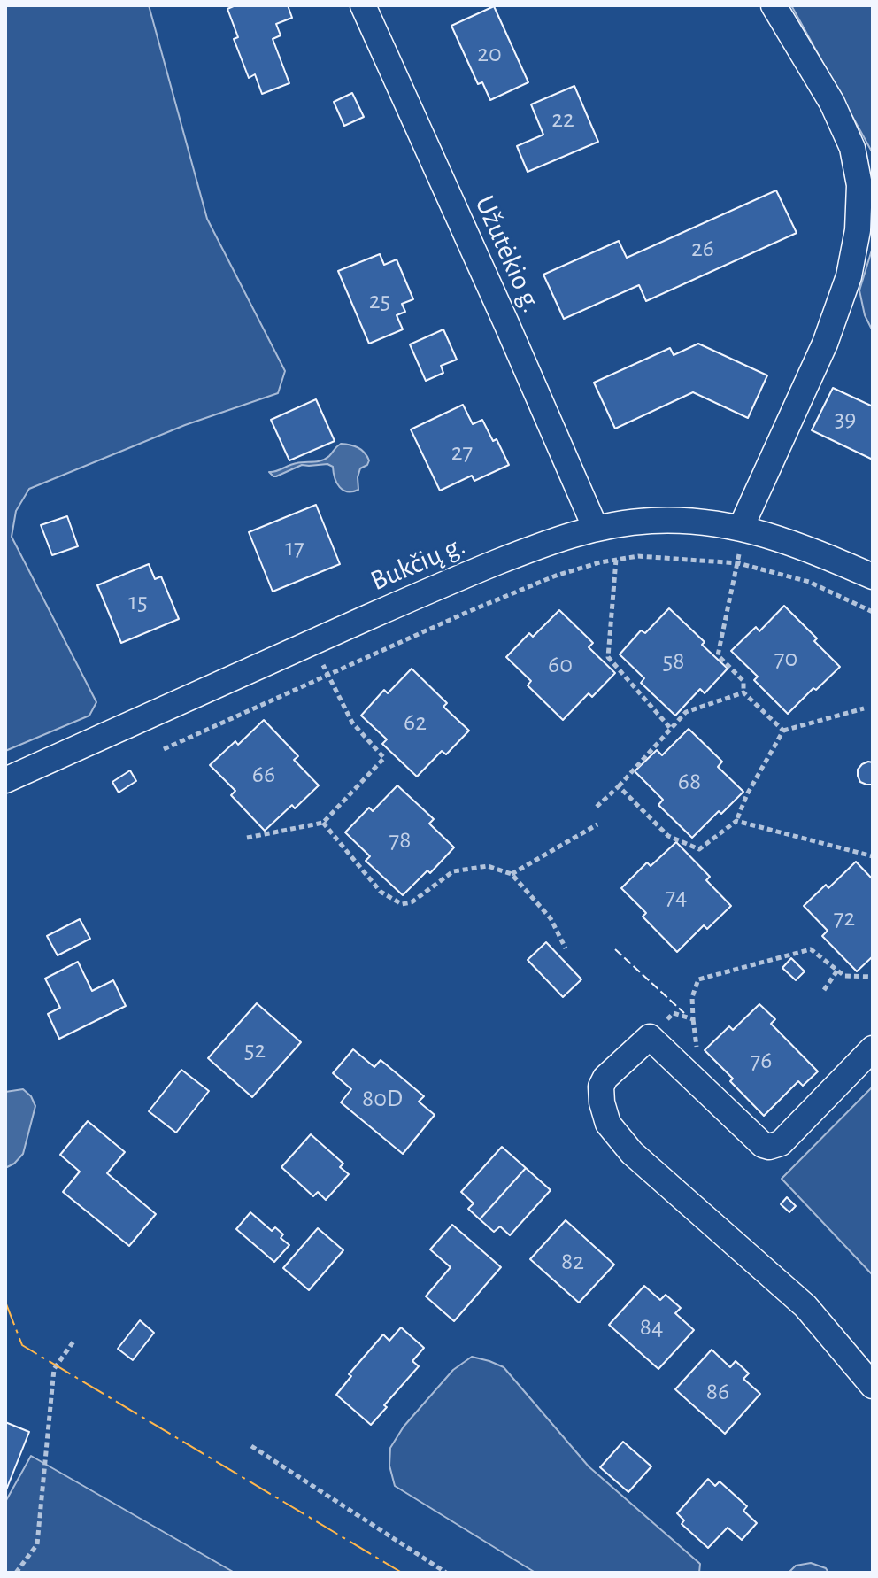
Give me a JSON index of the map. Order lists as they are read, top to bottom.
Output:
{
  "streets": {
    "street": ["Užutėkio g.", "Bukčių g."]
  },
  "crossings": [
    ["Užutėkio g.", "Bukčių g."]
  ],
  "house_numbers": [
    "20",
    "22",
    "26",
    "25",
    "39",
    "27",
    "17",
    "15",
    "70",
    "58",
    "60",
    "62",
    "66",
    "68",
    "78",
    "74",
    "72",
    "52",
    "76",
    "80D",
    "82",
    "84",
    "86"
  ]
}
